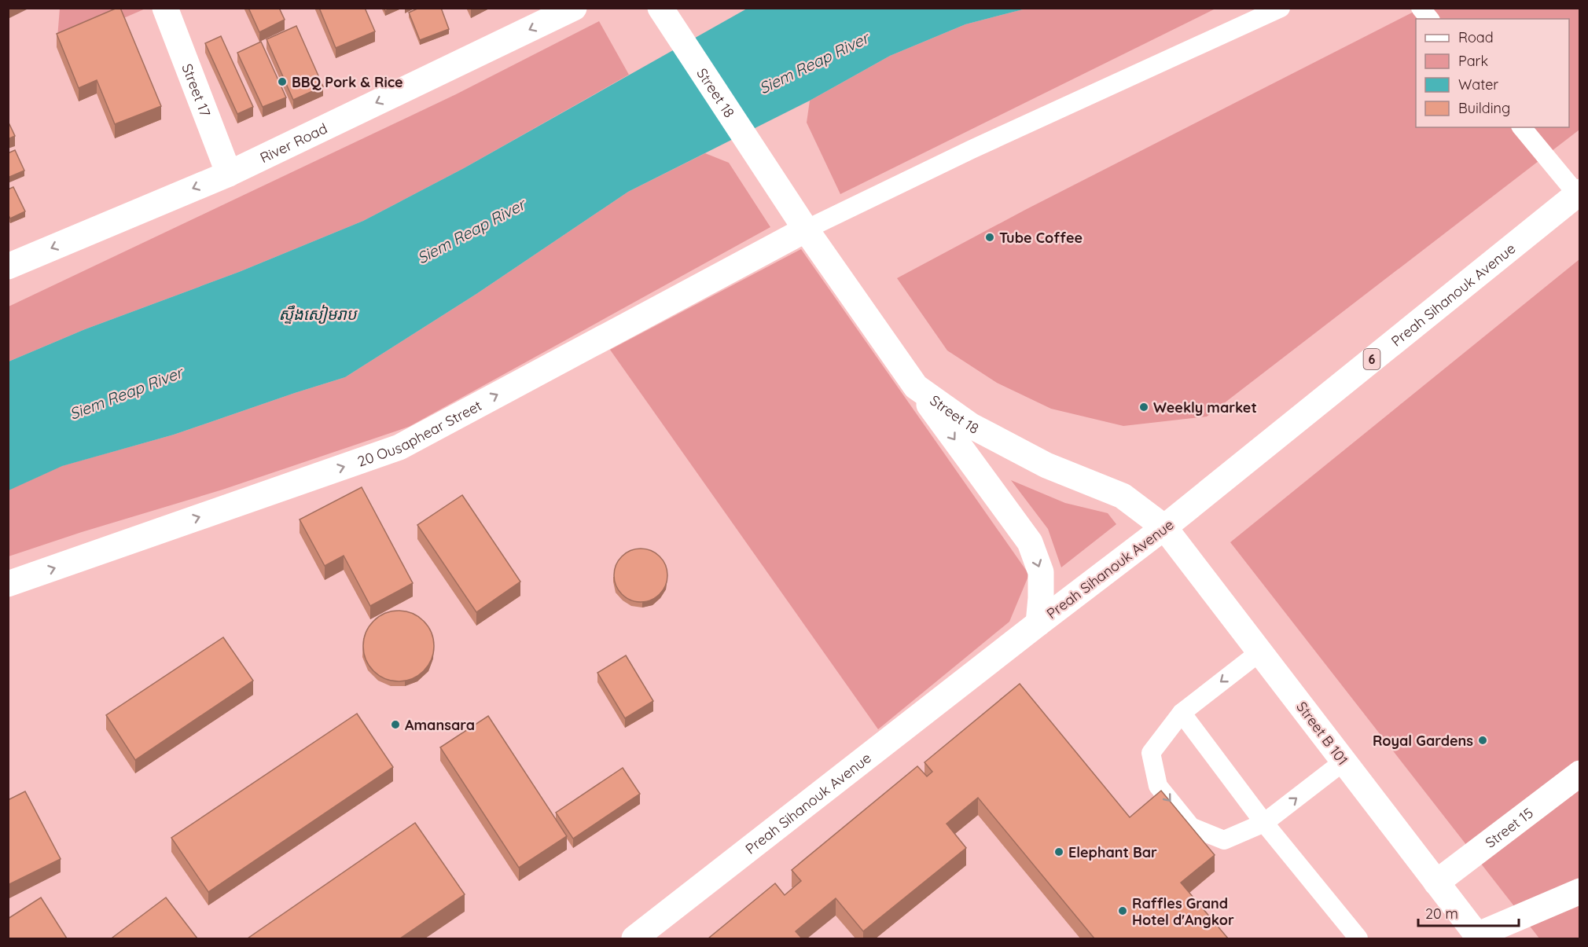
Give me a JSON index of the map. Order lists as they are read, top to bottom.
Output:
{
  "streets": {
    "street": [
      "Street 17",
      "Street 18",
      "River Road",
      "Preah Sihanouk Avenue",
      "6",
      "20 Ousaphear Street",
      "Street B 101",
      "Street 15"
    ]
  },
  "crossings": [
    ["Street 17", "River Road"],
    ["Street 18", "Preah Sihanouk Avenue"],
    ["Street 18", "20 Ousaphear Street"],
    ["Street 18", "Street B 101"],
    ["Preah Sihanouk Avenue", "Street B 101"],
    ["Street B 101", "Street 15"]
  ],
  "one_way": ["River Road", "20 Ousaphear Street"],
  "water": ["Siem Reap River", "ស្ទឹងសៀមរាប"],
  "places": [
    "BBQ Pork & Rice",
    "Tube Coffee",
    "Weekly market",
    "Amansara",
    "Royal Gardens",
    "Elephant Bar",
    "Raffles Grand Hotel d'Angkor"
  ],
  "legend": [
    "Road",
    "Park",
    "Water",
    "Building"
  ],
  "scale_bar": "20 m"
}
